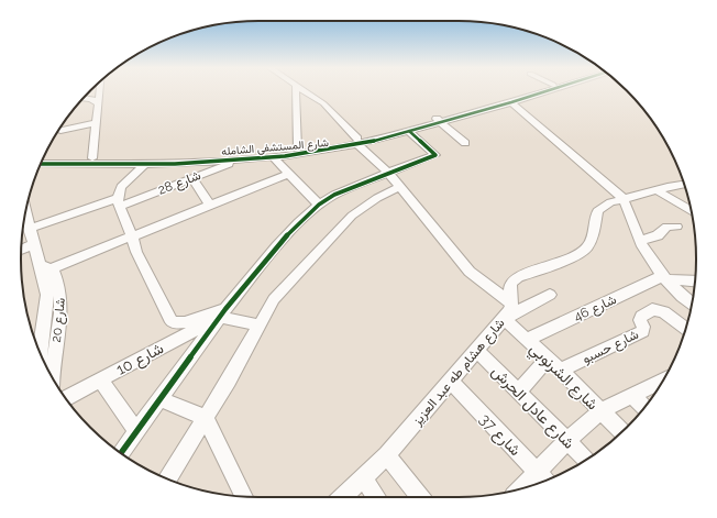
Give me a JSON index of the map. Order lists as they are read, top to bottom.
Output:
{
  "streets": {
    "street": [
      "شارع المستشفى الشامله",
      "شارع 28",
      "شارع 46",
      "شارع 20",
      "شارع حسبو",
      "شارع 10",
      "شارع هشام طه عبد العزيز",
      "شارع الشرنوبي",
      "شارع عادل الحرش",
      "شارع 37"
    ]
  },
  "crossings": [
    ["شارع المستشفى الشامله", "شارع 28"],
    ["شارع 46", "شارع الشرنوبي"],
    ["شارع حسبو", "شارع الشرنوبي"],
    ["شارع هشام طه عبد العزيز", "شارع الشرنوبي"],
    ["شارع هشام طه عبد العزيز", "شارع عادل الحرش"],
    ["شارع هشام طه عبد العزيز", "شارع 37"]
  ]
}
